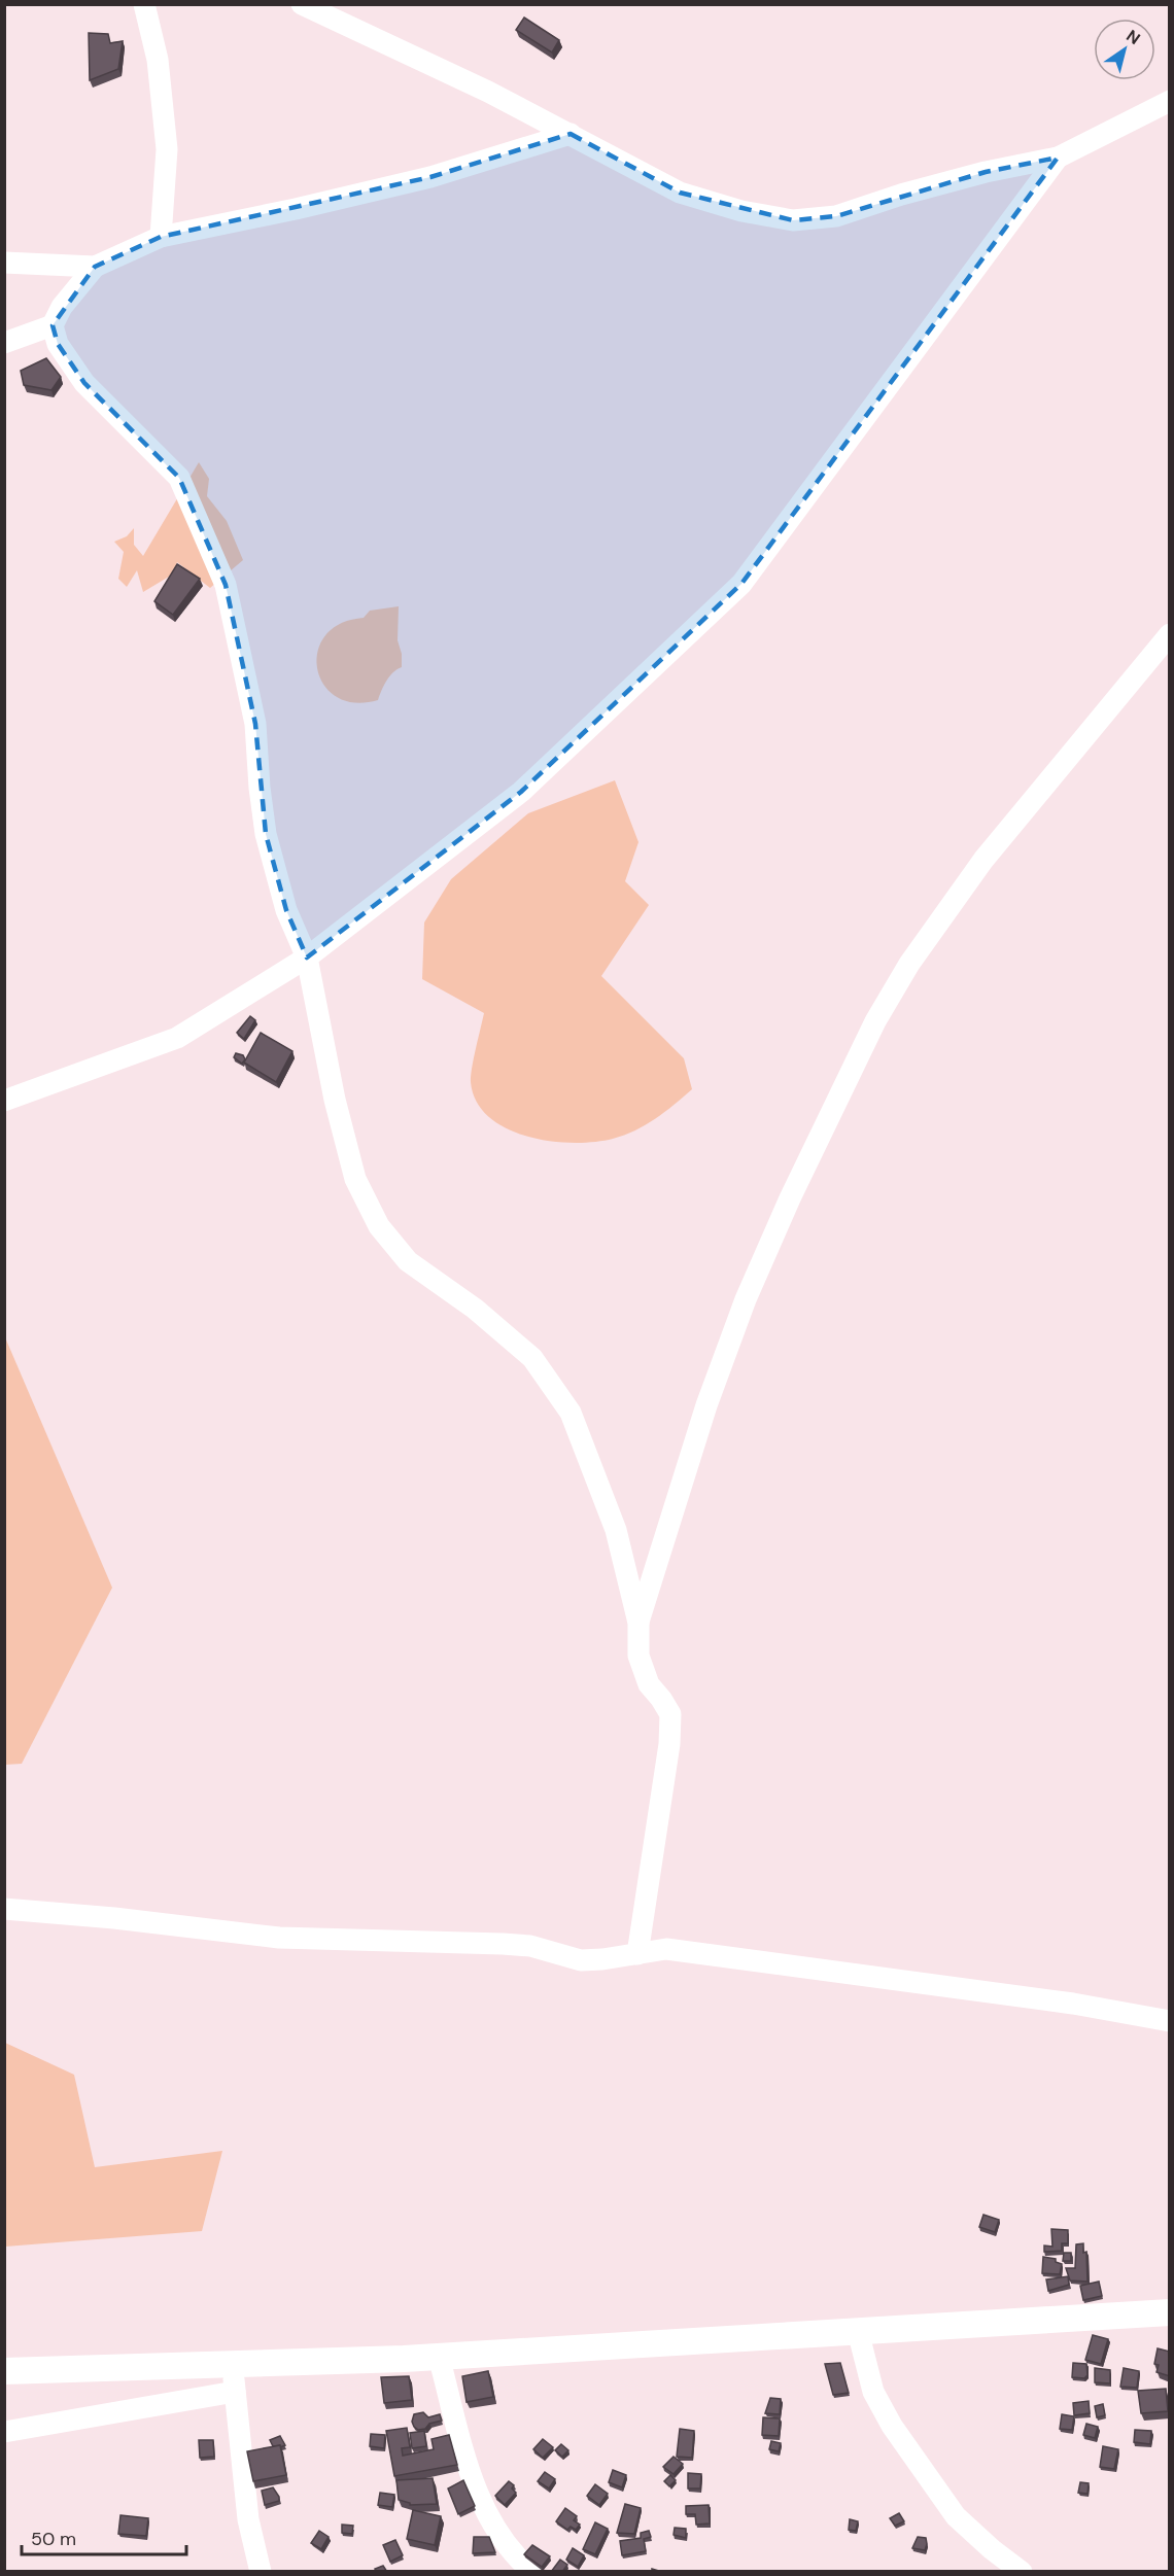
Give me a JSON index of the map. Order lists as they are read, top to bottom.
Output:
{
  "scale_bar": "50 m",
  "north": "top right"
}
